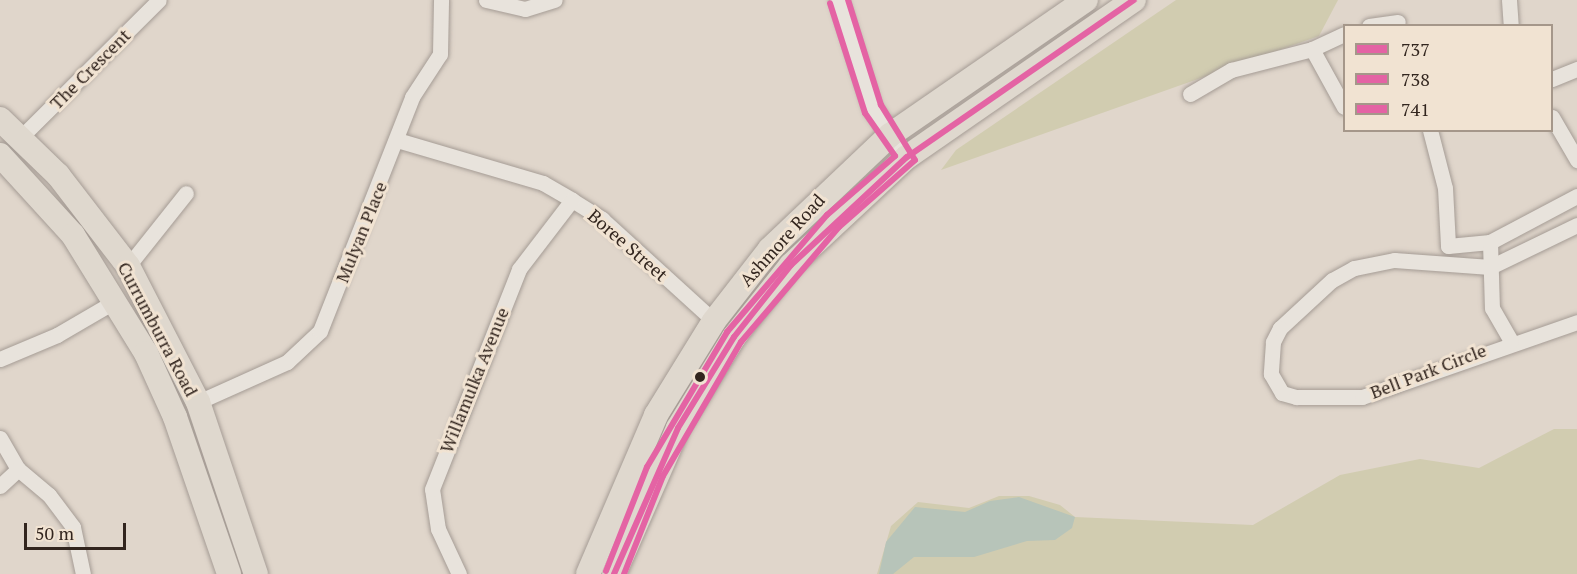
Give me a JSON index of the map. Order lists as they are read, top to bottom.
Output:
{
  "streets": {
    "main road": ["Ashmore Road", "Currumburra Road"],
    "street": [
      "The Crescent",
      "Mulyan Place",
      "Boree Street",
      "Bell Park Circle",
      "Willamulka Avenue"
    ]
  },
  "crossings": [
    ["The Crescent", "Currumburra Road"],
    ["Mulyan Place", "Boree Street"],
    ["Mulyan Place", "Currumburra Road"],
    ["Ashmore Road", "Boree Street"],
    ["Boree Street", "Willamulka Avenue"]
  ],
  "lines": ["transit line 737", "transit line 738", "transit line 741"],
  "legend": ["737", "738", "741"],
  "scale_bar": "50 m"
}
